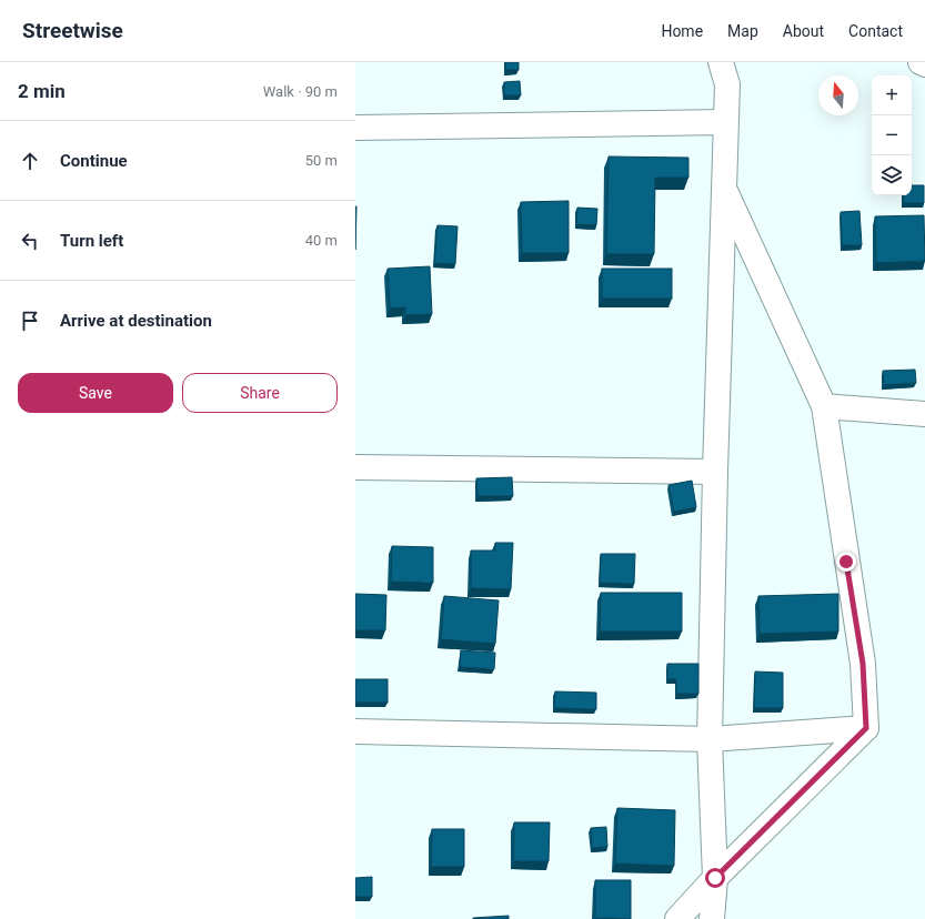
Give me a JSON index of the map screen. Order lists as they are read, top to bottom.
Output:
{
  "north": "top",
  "page": {
    "header": "Streetwise",
    "nav": [
      "Home",
      "Map",
      "About",
      "Contact"
    ],
    "heading": ["2 min", "Walk · 90 m"],
    "map_buttons": ["+", "−"],
    "list": [
      ["Continue", "50 m"],
      ["Turn left", "40 m"],
      "Arrive at destination"
    ],
    "buttons": ["Save", "Share"]
  }
}
